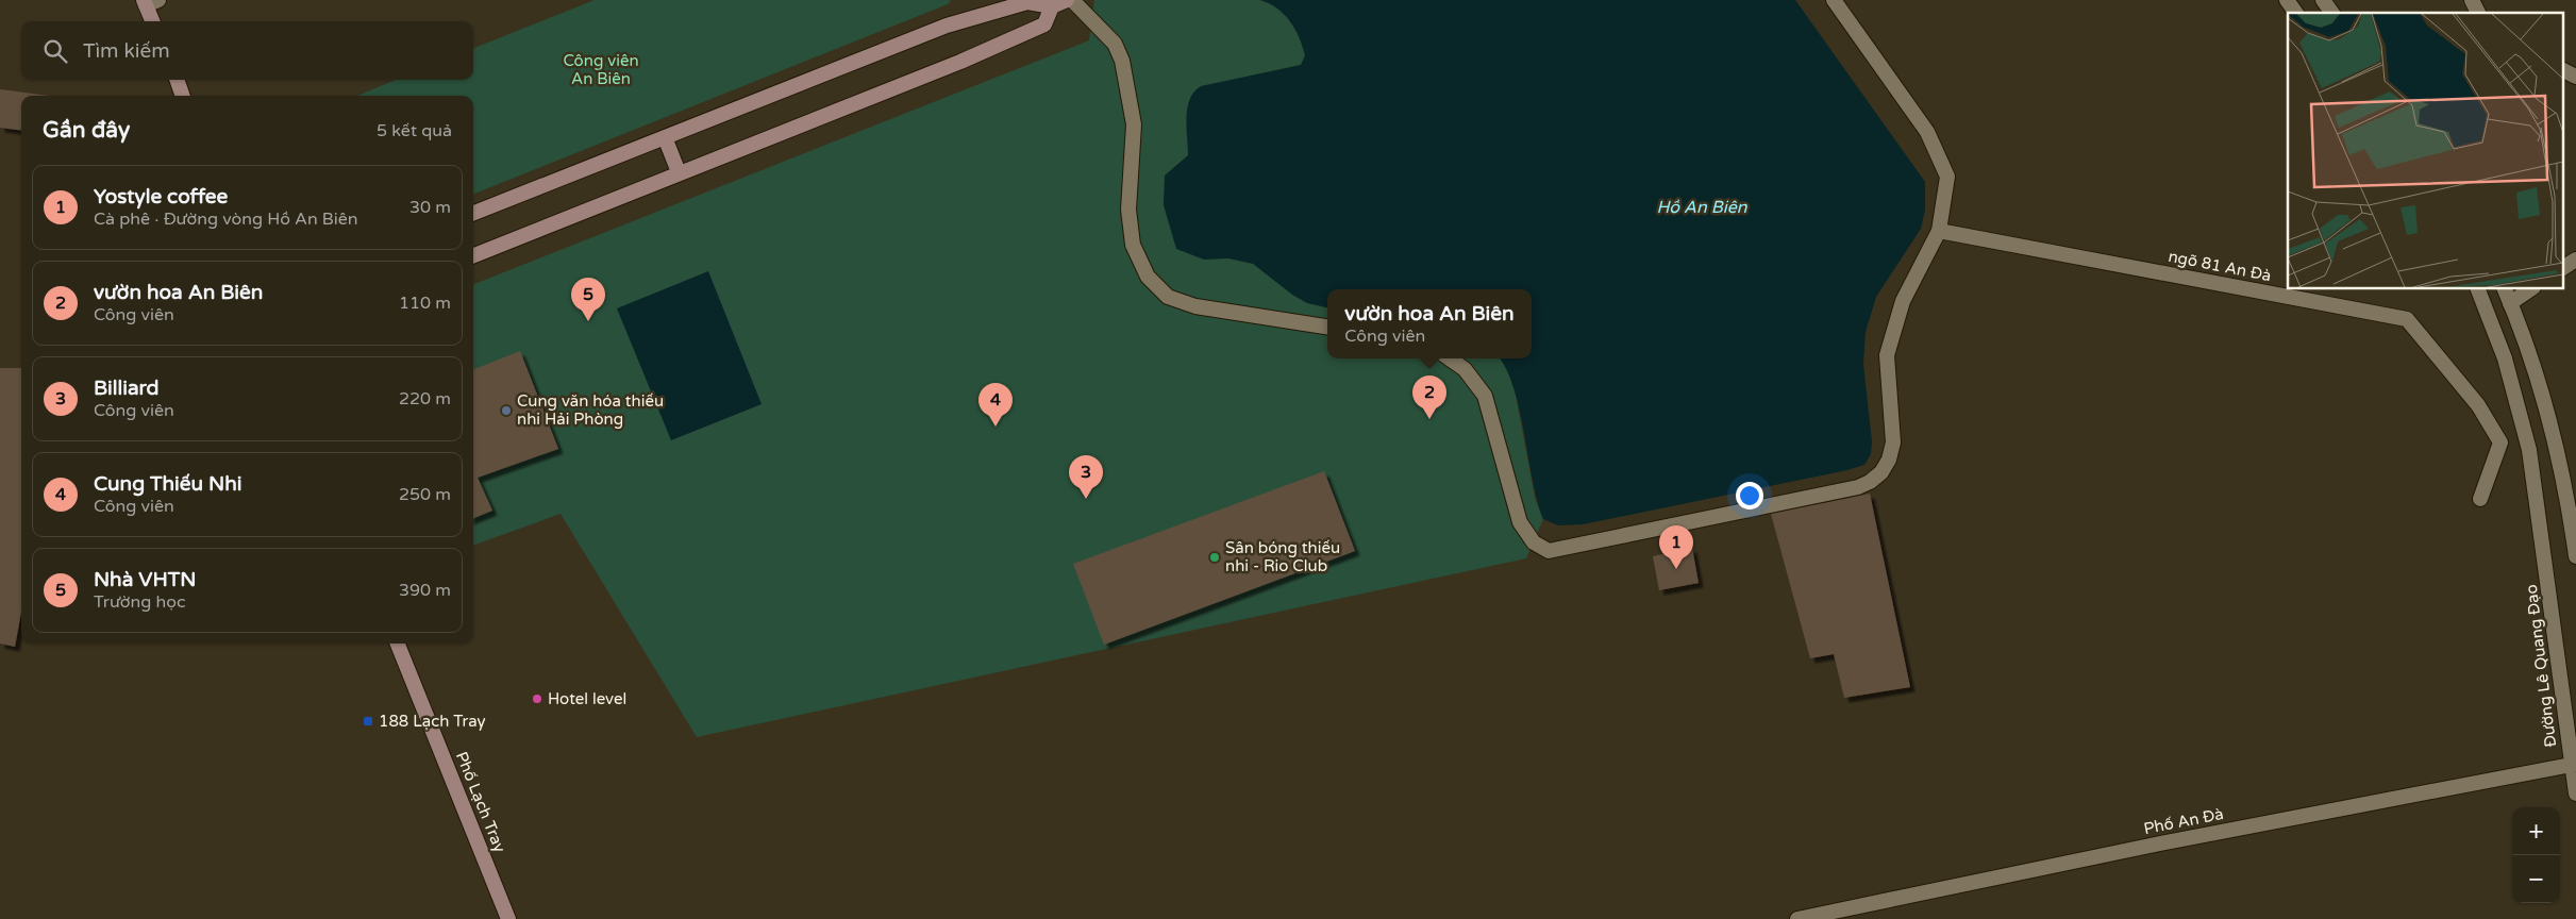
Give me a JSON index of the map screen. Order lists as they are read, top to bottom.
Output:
{
  "streets": {
    "main road": ["Phố Lạch Tray"],
    "street": ["ngõ 81 An Đà", "Đường Lê Quang Đạo", "Phố An Đà"]
  },
  "crossings": [
    ["Đường Lê Quang Đạo", "Phố An Đà"]
  ],
  "water": ["Hồ An Biên"],
  "parks": ["Công viên An Biên"],
  "places": {
    "other": ["Cung văn hóa thiếu nhi Hải Phòng", "Sân bóng thiếu nhi - Rio Club", "Hotel level"],
    "transit": ["188 Lạch Tray"]
  },
  "page": {
    "search": "Tìm kiếm",
    "heading": ["Gần đây", "5 kết quả"],
    "list": [
      {
        "mark": "1",
        "name": "Yostyle coffee",
        "note": "Cà phê · Đường vòng Hồ An Biên",
        "value": "30 m"
      },
      {
        "mark": "2",
        "name": "vườn hoa An Biên",
        "note": "Công viên",
        "value": "110 m"
      },
      {
        "mark": "3",
        "name": "Billiard",
        "note": "Công viên",
        "value": "220 m"
      },
      {
        "mark": "4",
        "name": "Cung Thiếu Nhi",
        "note": "Công viên",
        "value": "250 m"
      },
      {
        "mark": "5",
        "name": "Nhà VHTN",
        "note": "Trường học",
        "value": "390 m"
      }
    ],
    "pins": [
      "5",
      "2",
      "4",
      "3",
      "1"
    ],
    "popup": ["vườn hoa An Biên", "Công viên"],
    "map_buttons": ["+", "−"]
  }
}
